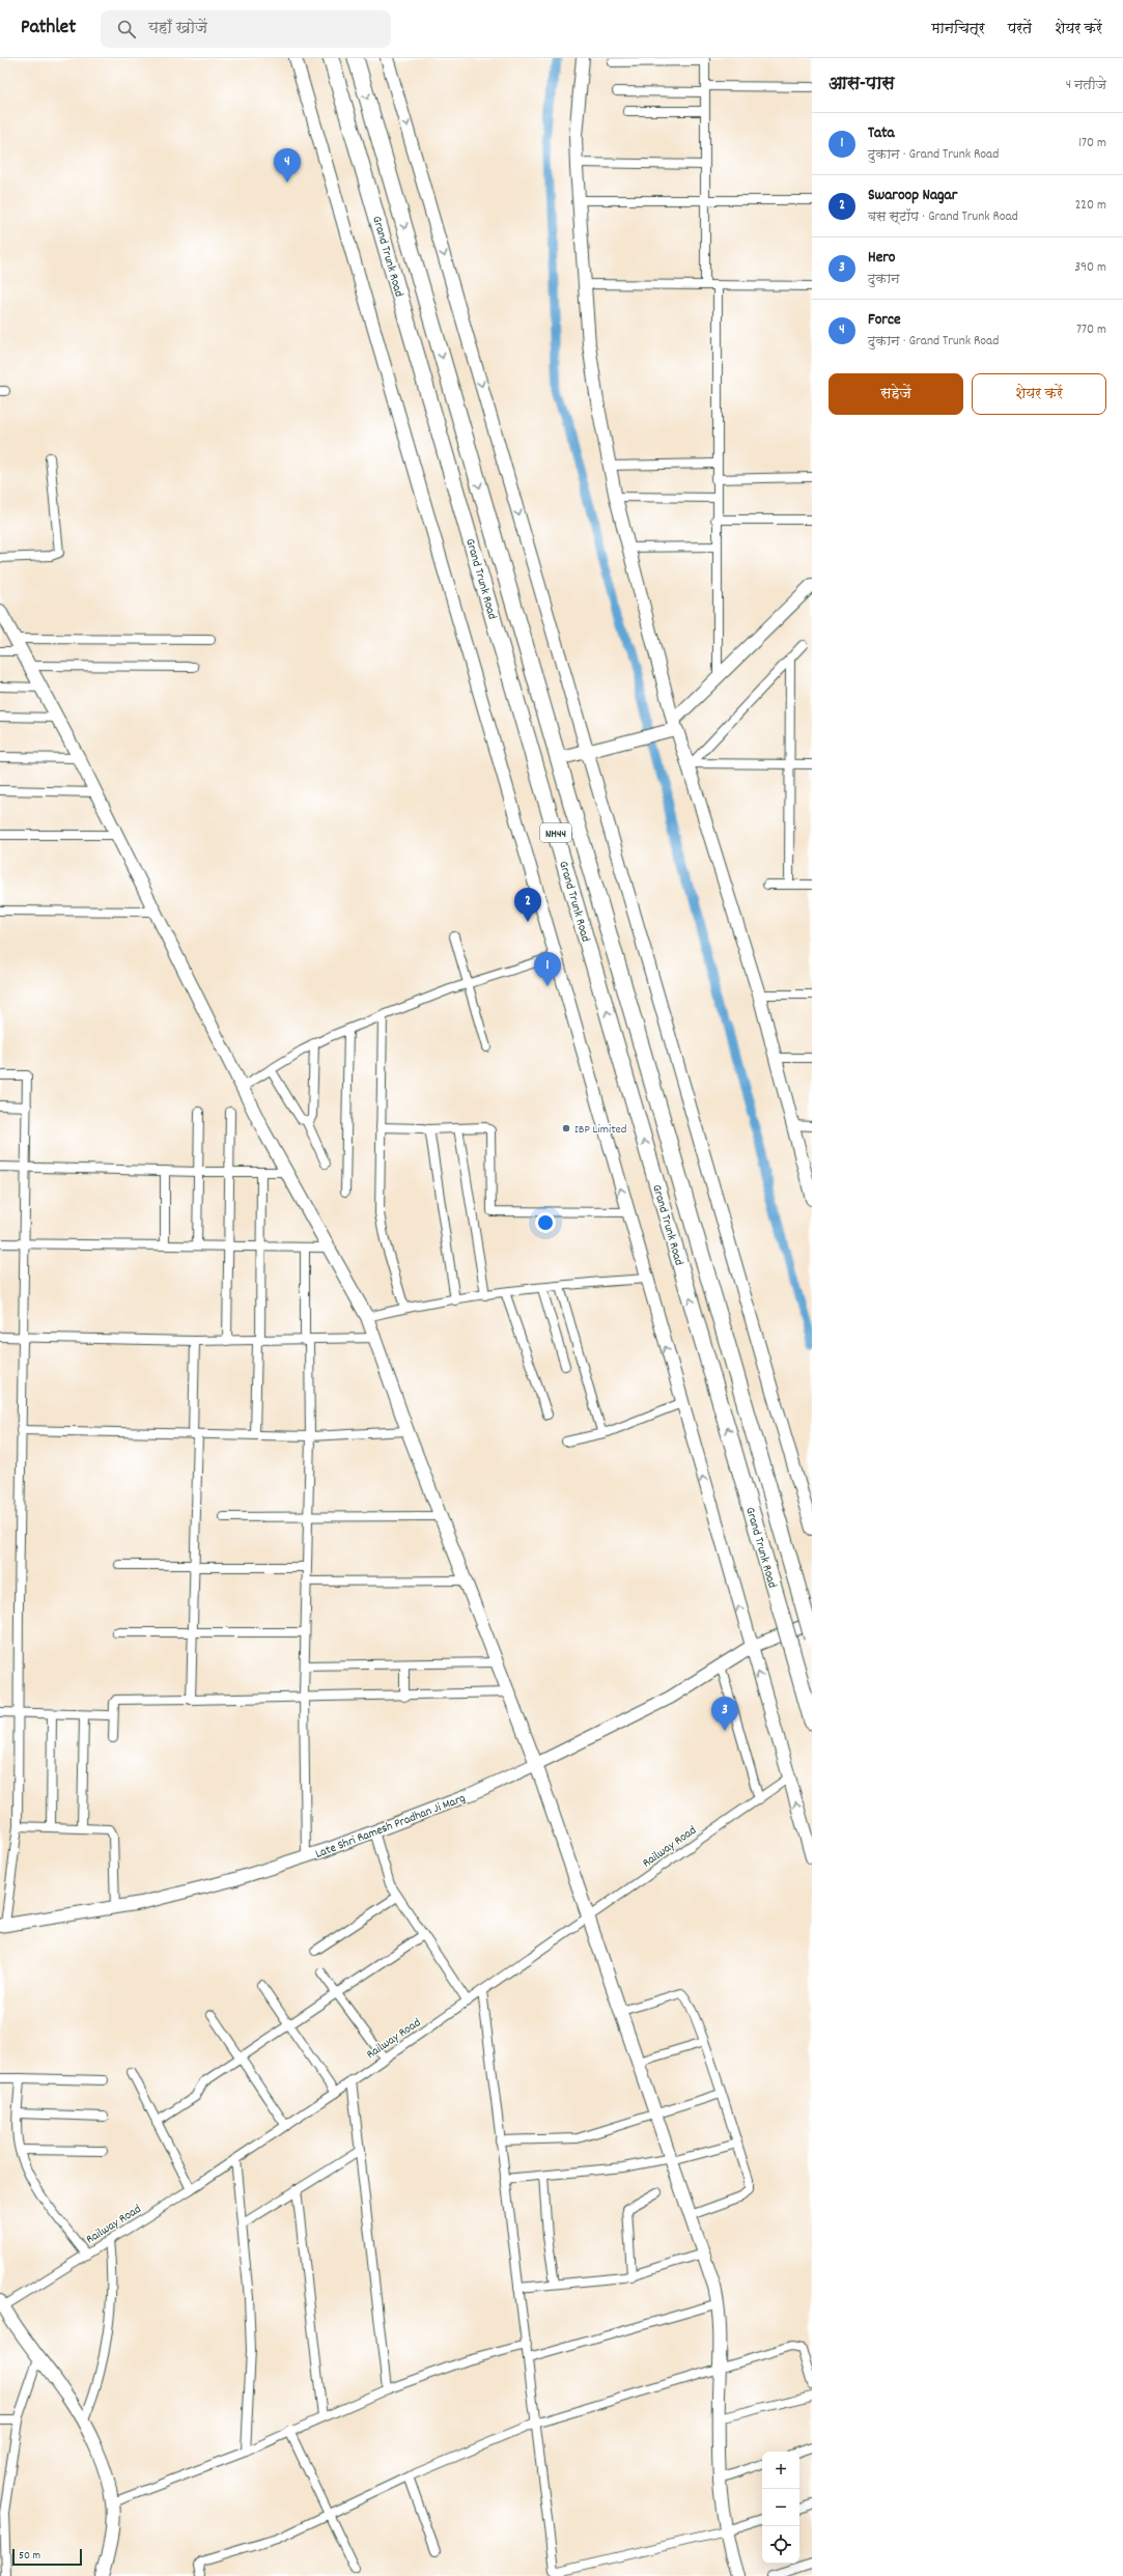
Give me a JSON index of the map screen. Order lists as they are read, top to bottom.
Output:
{
  "streets": {
    "highway": ["Grand Trunk Road", "NH44"],
    "street": ["Late Shri Ramesh Pradhan Ji Marg", "Railway Road"]
  },
  "places": ["IBP Limited"],
  "scale_bar": "50 m",
  "page": {
    "header": "Pathlet",
    "search": "यहाँ खोजें",
    "nav": ["मानचित्र", "परतें", "शेयर करें"],
    "heading": ["आस-पास", "4 नतीजे"],
    "list": [
      {
        "mark": "1",
        "name": "Tata",
        "note": "दुकान · Grand Trunk Road",
        "value": "170 m"
      },
      {
        "mark": "2",
        "name": "Swaroop Nagar",
        "note": "बस स्टॉप · Grand Trunk Road",
        "value": "220 m"
      },
      {
        "mark": "3",
        "name": "Hero",
        "note": "दुकान",
        "value": "390 m"
      },
      {
        "mark": "4",
        "name": "Force",
        "note": "दुकान · Grand Trunk Road",
        "value": "770 m"
      }
    ],
    "pins": [
      "4",
      "2",
      "1",
      "3"
    ],
    "buttons": ["सहेजें", "शेयर करें"],
    "map_buttons": ["+", "−"],
    "scale": "50 m"
  }
}
